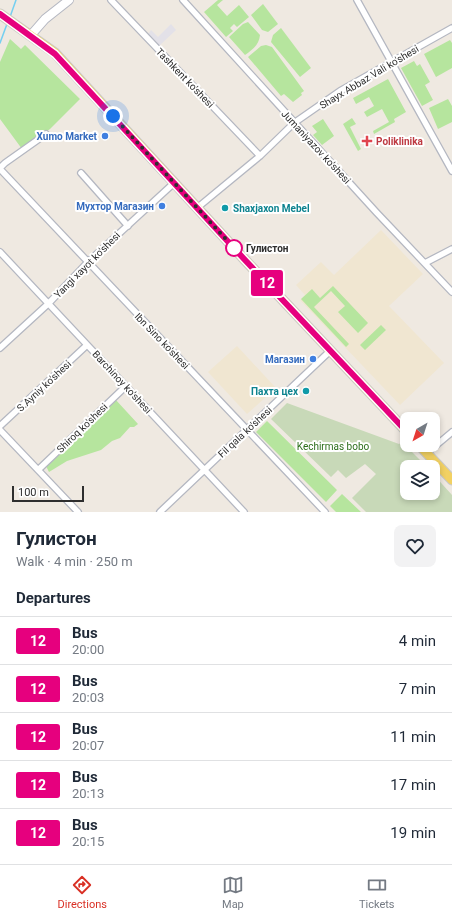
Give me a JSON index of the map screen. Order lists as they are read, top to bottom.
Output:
{
  "streets": {
    "street": [
      "Shayx Abbaz Vali ko'shesi",
      "Tashkent ko'shesi",
      "Jumaniyazov ko'shesi",
      "Yangi xayot ko'shesi",
      "Ibn Sino ko'shesi",
      "Barchinoy ko'shesi",
      "S.Ayniy ko'shesi",
      "Shiroq ko'shesi",
      "Fil qala ko'shesi"
    ]
  },
  "crossings": [
    ["Shayx Abbaz Vali ko'shesi", "Tashkent ko'shesi"],
    ["Shayx Abbaz Vali ko'shesi", "Jumaniyazov ko'shesi"],
    ["Yangi xayot ko'shesi", "Ibn Sino ko'shesi"],
    ["Yangi xayot ko'shesi", "Barchinoy ko'shesi"],
    ["Ibn Sino ko'shesi", "Fil qala ko'shesi"],
    ["Barchinoy ko'shesi", "S.Ayniy ko'shesi"],
    ["Barchinoy ko'shesi", "Shiroq ko'shesi"],
    ["Barchinoy ko'shesi", "Fil qala ko'shesi"]
  ],
  "parks": ["Kechirmas bobo"],
  "places": {
    "other": [
      "Xumo Market",
      "Мухтор Магазин",
      "Shaxjaxon Mebel",
      "Гулистон",
      "Магазин",
      "Пахта цех"
    ],
    "health": ["Poliklinika"]
  },
  "lines": ["bus line 12"],
  "scale_bar": "100 m",
  "north": "bottom left",
  "page": {
    "on_map": "12",
    "scale": "100 m",
    "heading": [
      ["Гулистон", "Walk · 4 min · 250 m"],
      "Departures"
    ],
    "list": [
      {
        "mark": "12",
        "name": "Bus",
        "note": "20:00",
        "value": "4 min"
      },
      {
        "mark": "12",
        "name": "Bus",
        "note": "20:03",
        "value": "7 min"
      },
      {
        "mark": "12",
        "name": "Bus",
        "note": "20:07",
        "value": "11 min"
      },
      {
        "mark": "12",
        "name": "Bus",
        "note": "20:13",
        "value": "17 min"
      },
      {
        "mark": "12",
        "name": "Bus",
        "note": "20:15",
        "value": "19 min"
      }
    ],
    "tabs": ["Directions", "Map", "Tickets"]
  }
}
